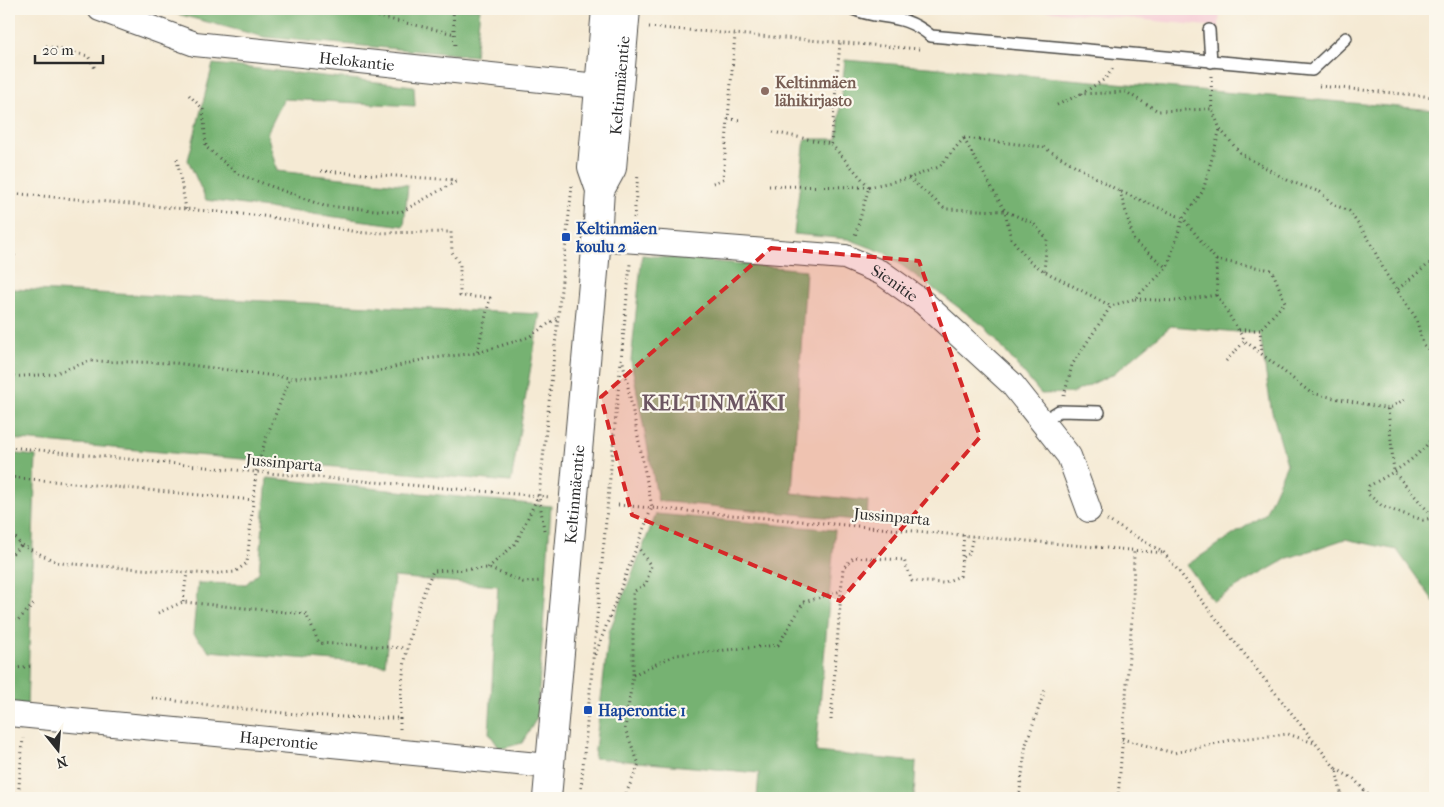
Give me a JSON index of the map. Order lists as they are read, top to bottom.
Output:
{
  "streets": {
    "main road": ["Keltinmäentie"],
    "street": ["Helokantie", "Sienitie", "Haperontie"],
    "path": ["Jussinparta"]
  },
  "crossings": [
    ["Helokantie", "Keltinmäentie"],
    ["Keltinmäentie", "Sienitie"],
    ["Keltinmäentie", "Haperontie"]
  ],
  "districts": ["KELTINMÄKI"],
  "places": {
    "other": ["Keltinmäen lähikirjasto"],
    "transit": ["Keltinmäen koulu 2", "Haperontie 1"]
  },
  "scale_bar": "20 m",
  "north": "bottom"
}
